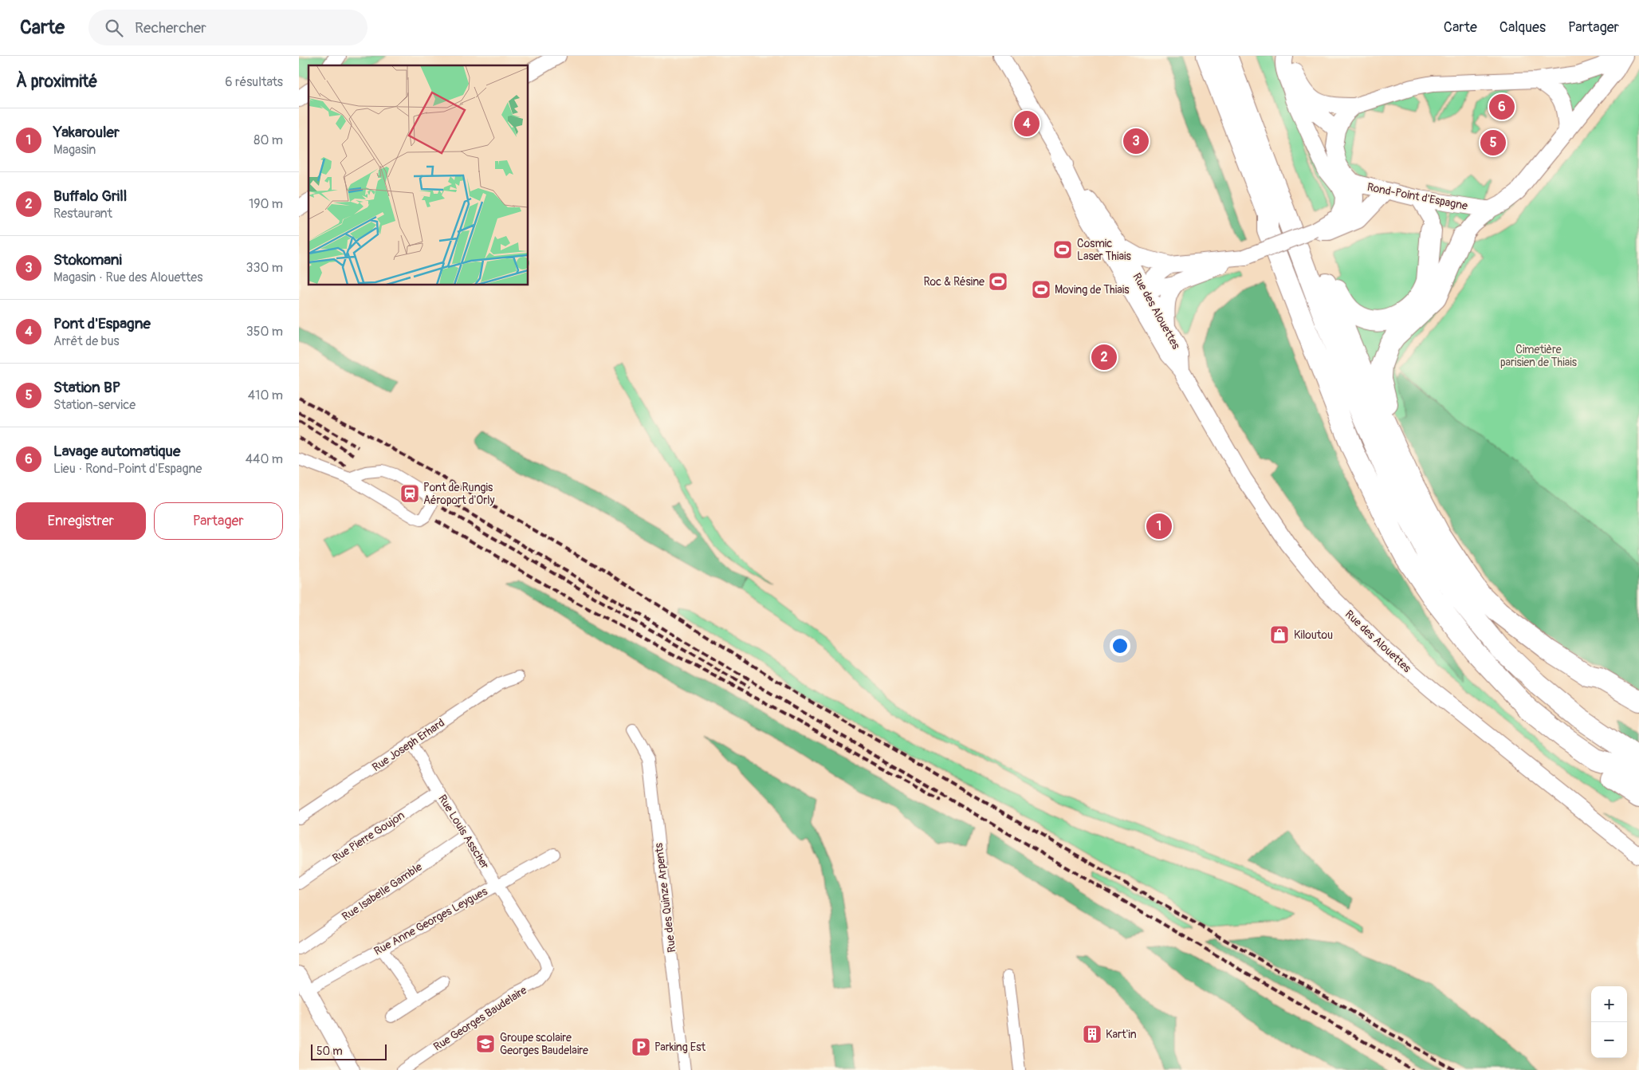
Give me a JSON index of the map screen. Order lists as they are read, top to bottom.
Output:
{
  "streets": {
    "street": [
      "Rond-Point d'Espagne",
      "Rue des Alouettes",
      "Rue Joseph Erhard",
      "Rue Louis Asscher",
      "Rue Pierre Goujon",
      "Rue Isabelle Gamble",
      "Rue des Quinze Arpents",
      "Rue Anne Georges Leygues",
      "Rue Georges Baudelaire"
    ]
  },
  "crossings": [
    ["Rue Joseph Erhard", "Rue Louis Asscher"],
    ["Rue Louis Asscher", "Rue Pierre Goujon"],
    ["Rue Louis Asscher", "Rue Isabelle Gamble"],
    ["Rue Louis Asscher", "Rue Anne Georges Leygues"],
    ["Rue Louis Asscher", "Rue Georges Baudelaire"]
  ],
  "parks": ["Cimetière parisien de Thiais"],
  "places": {
    "sports": ["Cosmic Laser Thiais", "Roc & Résine", "Moving de Thiais"],
    "station": ["Pont de Rungis Aéroport d'Orly"],
    "shop": ["Kiloutou"],
    "building": ["Kart'in"],
    "school or university": ["Groupe scolaire Georges Baudelaire"],
    "parking": ["Parking Est"]
  },
  "scale_bar": "50 m",
  "page": {
    "header": "Carte",
    "search": "Rechercher",
    "nav": ["Carte", "Calques", "Partager"],
    "heading": ["À proximité", "6 résultats"],
    "pins": [
      "6",
      "4",
      "3",
      "5",
      "2",
      "1"
    ],
    "list": [
      {
        "mark": "1",
        "name": "Yakarouler",
        "note": "Magasin",
        "value": "80 m"
      },
      {
        "mark": "2",
        "name": "Buffalo Grill",
        "note": "Restaurant",
        "value": "190 m"
      },
      {
        "mark": "3",
        "name": "Stokomani",
        "note": "Magasin · Rue des Alouettes",
        "value": "330 m"
      },
      {
        "mark": "4",
        "name": "Pont d'Espagne",
        "note": "Arrêt de bus",
        "value": "350 m"
      },
      {
        "mark": "5",
        "name": "Station BP",
        "note": "Station-service",
        "value": "410 m"
      },
      {
        "mark": "6",
        "name": "Lavage automatique",
        "note": "Lieu · Rond-Point d'Espagne",
        "value": "440 m"
      }
    ],
    "buttons": ["Enregistrer", "Partager"],
    "map_buttons": ["+", "−"],
    "scale": "50 m"
  }
}
